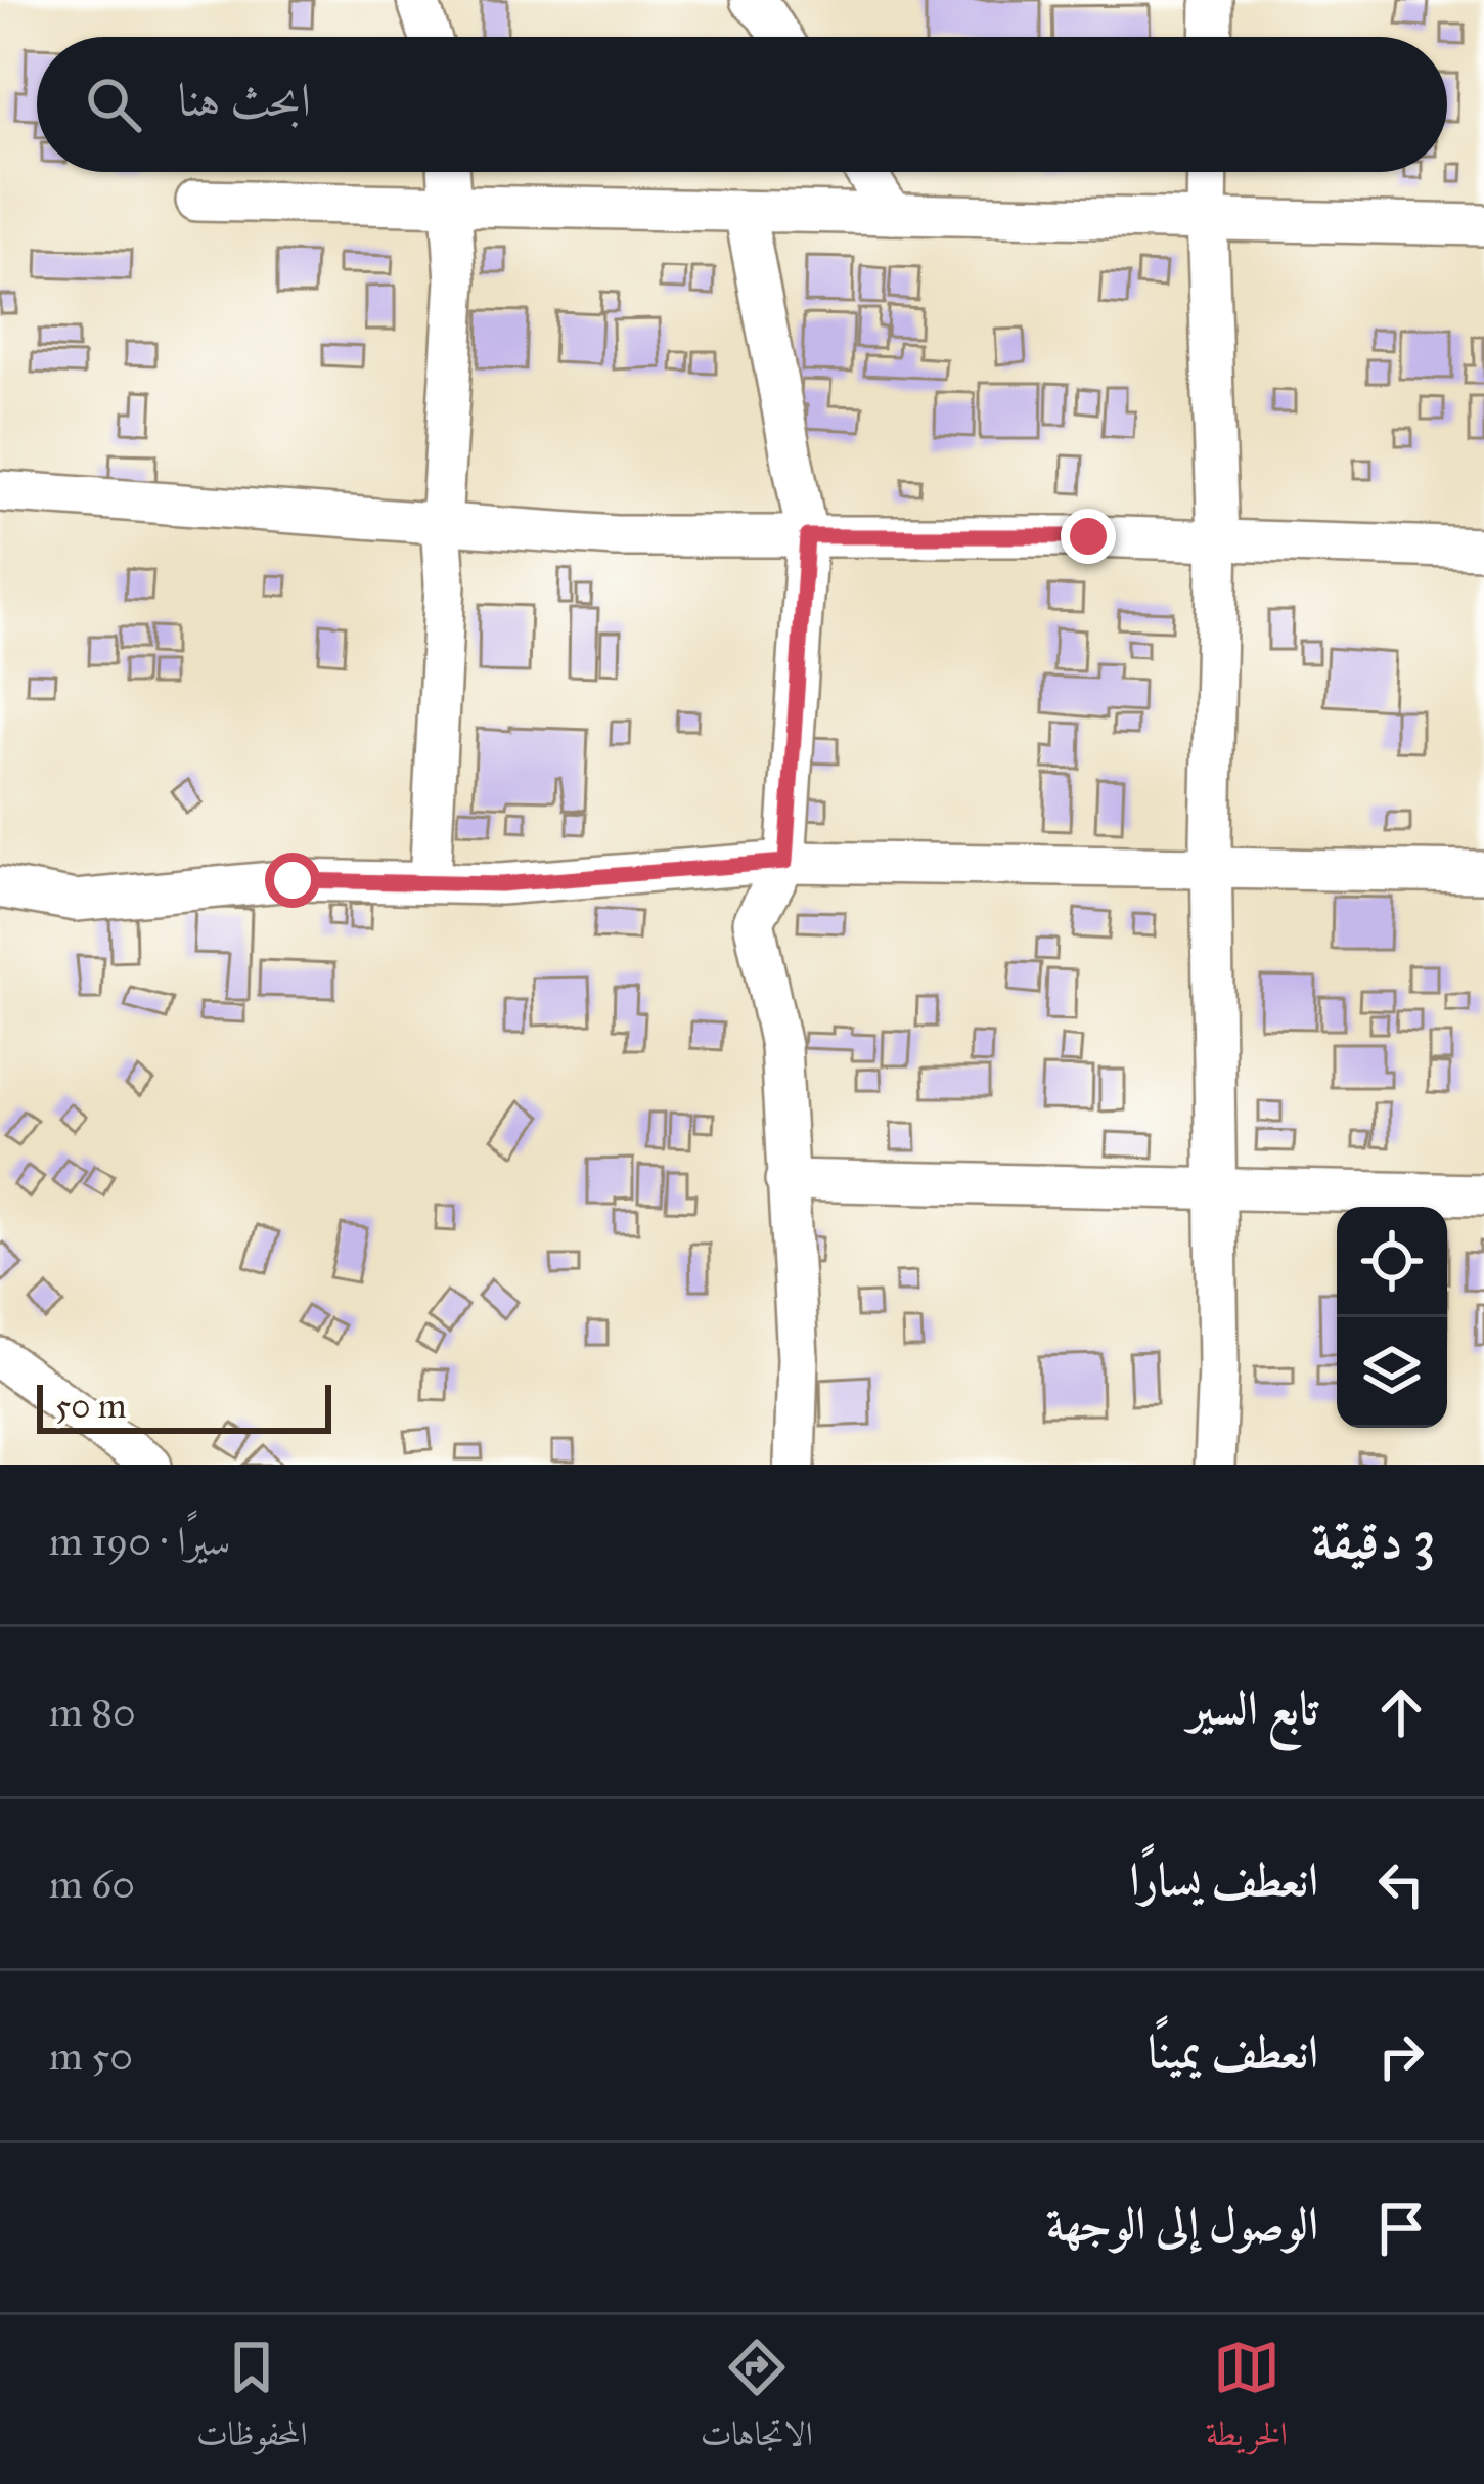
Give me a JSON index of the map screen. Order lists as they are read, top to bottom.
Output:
{
  "scale_bar": "50 m",
  "page": {
    "search": "ابحث هنا",
    "scale": "50 m",
    "heading": ["3 دقيقة", "سيرًا · 190 m"],
    "list": [
      ["تابع السير", "80 m"],
      ["انعطف يسارًا", "60 m"],
      ["انعطف يمينًا", "50 m"],
      "الوصول إلى الوجهة"
    ],
    "nav": ["الخريطة", "الاتجاهات", "المحفوظات"]
  }
}
